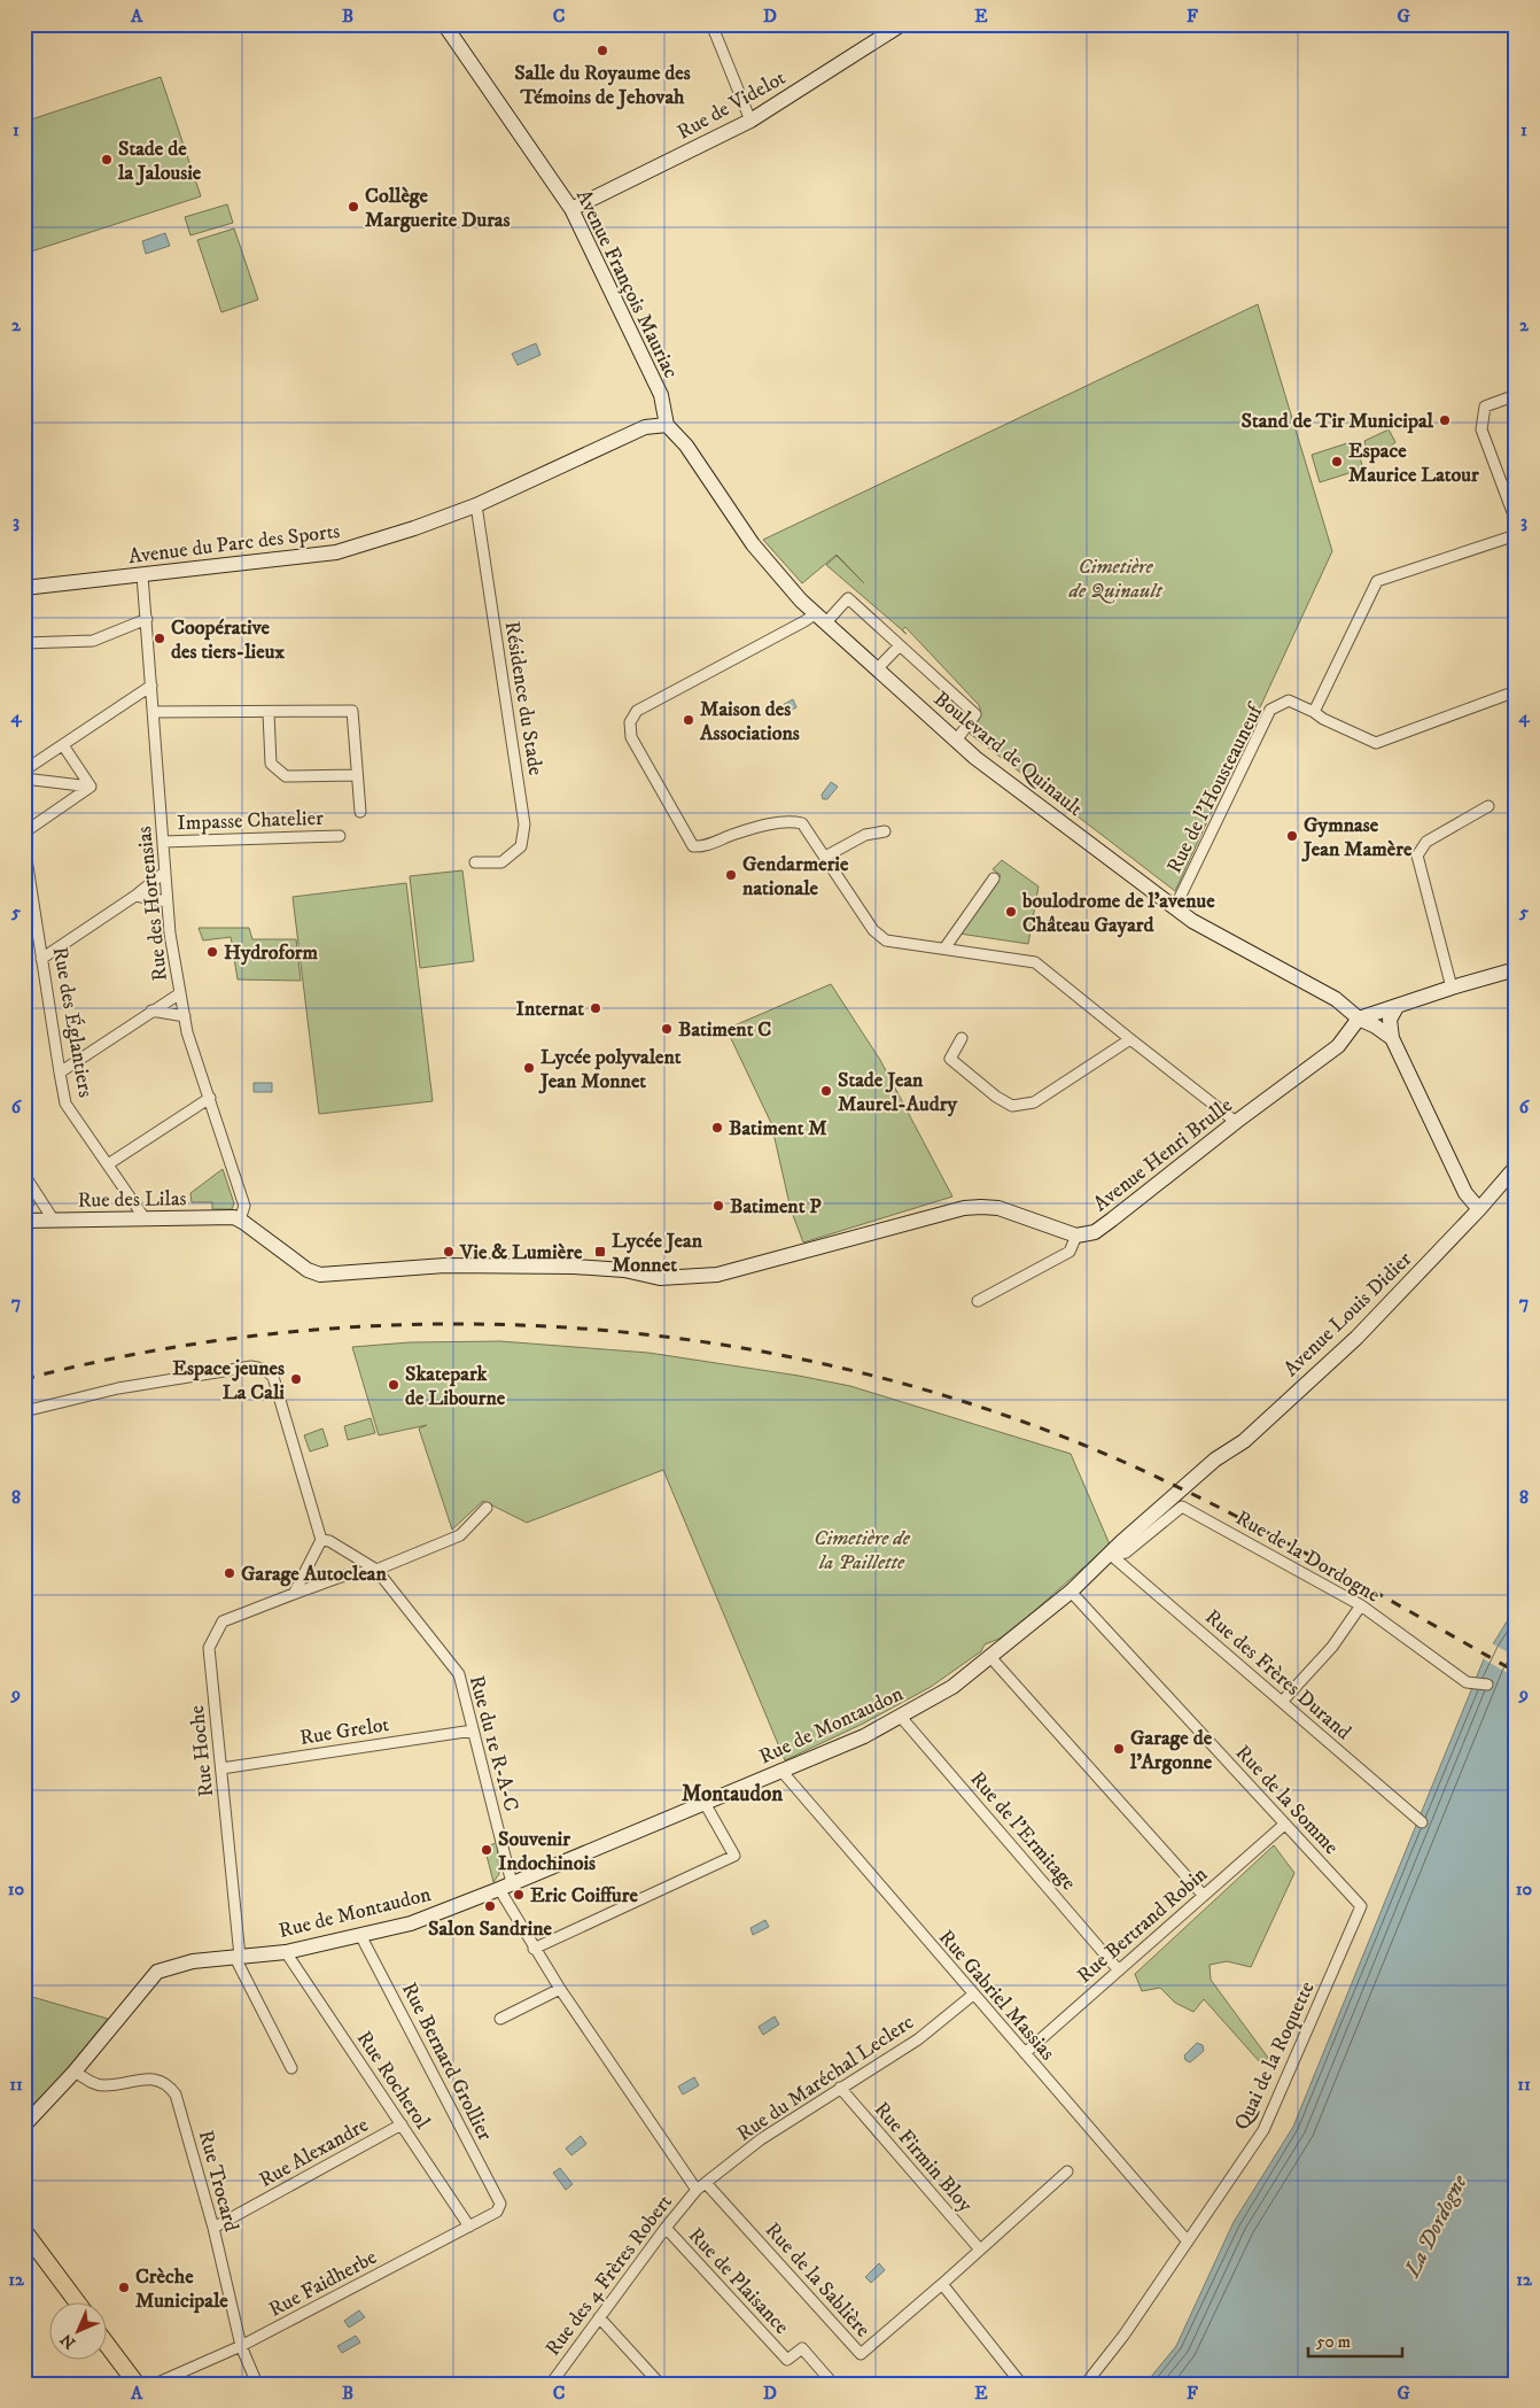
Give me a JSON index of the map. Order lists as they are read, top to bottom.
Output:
{
  "streets": {
    "street": [
      "Rue de Videlot",
      "Avenue François Mauriac",
      "Avenue du Parc des Sports",
      "Résidence du Stade",
      "Boulevard de Quinault",
      "Rue de l'Housteauneuf",
      "Impasse Chatelier",
      "Rue des Hortensias",
      "Rue des Églantiers",
      "Avenue Henri Brulle",
      "Rue des Lilas",
      "Avenue Louis Didier",
      "Rue de la Dordogne",
      "Rue des Frères Durand",
      "Rue de Montaudon",
      "Rue Grelot",
      "Rue du 1e R-A-C",
      "Rue Hoche",
      "Rue de la Somme",
      "Rue de l'Ermitage",
      "Rue Bertrand Robin",
      "Rue Gabriel Massias",
      "Quai de la Roquette",
      "Rue Bernard Grollier",
      "Rue du Maréchal Leclerc",
      "Rue Rocherol",
      "Rue Alexandre",
      "Rue Firmin Bloy",
      "Rue Trocard",
      "Rue des 4 Frères Robert",
      "Rue de la Sablière",
      "Rue de Plaisance",
      "Rue Faidherbe"
    ]
  },
  "crossings": [
    ["Rue de Videlot", "Avenue François Mauriac"],
    ["Avenue François Mauriac", "Avenue du Parc des Sports"],
    ["Avenue François Mauriac", "Boulevard de Quinault"],
    ["Avenue du Parc des Sports", "Résidence du Stade"],
    ["Avenue du Parc des Sports", "Boulevard de Quinault"],
    ["Avenue du Parc des Sports", "Rue des Hortensias"],
    ["Boulevard de Quinault", "Rue de l'Housteauneuf"],
    ["Boulevard de Quinault", "Avenue Henri Brulle"],
    ["Impasse Chatelier", "Rue des Hortensias"],
    ["Rue des Hortensias", "Rue des Lilas"],
    ["Rue des Églantiers", "Rue des Lilas"],
    ["Avenue Louis Didier", "Rue de la Dordogne"],
    ["Avenue Louis Didier", "Rue de Montaudon"],
    ["Rue de la Dordogne", "Rue de Montaudon"],
    ["Rue des Frères Durand", "Rue de Montaudon"],
    ["Rue de Montaudon", "Rue du 1e R-A-C"],
    ["Rue de Montaudon", "Rue Hoche"],
    ["Rue de Montaudon", "Rue de la Somme"],
    ["Rue de Montaudon", "Rue de l'Ermitage"],
    ["Rue de Montaudon", "Rue Gabriel Massias"],
    ["Rue de Montaudon", "Rue Bernard Grollier"],
    ["Rue de Montaudon", "Rue Rocherol"],
    ["Rue de Montaudon", "Rue Trocard"],
    ["Rue Grelot", "Rue du 1e R-A-C"],
    ["Rue Grelot", "Rue Hoche"],
    ["Rue du 1e R-A-C", "Rue Hoche"],
    ["Rue de la Somme", "Rue Bertrand Robin"],
    ["Rue de la Somme", "Quai de la Roquette"],
    ["Rue de l'Ermitage", "Rue Bertrand Robin"],
    ["Rue Bertrand Robin", "Rue Gabriel Massias"],
    ["Rue Gabriel Massias", "Quai de la Roquette"],
    ["Rue Gabriel Massias", "Rue du Maréchal Leclerc"],
    ["Rue Bernard Grollier", "Rue Faidherbe"],
    ["Rue du Maréchal Leclerc", "Rue Firmin Bloy"],
    ["Rue du Maréchal Leclerc", "Rue des 4 Frères Robert"],
    ["Rue du Maréchal Leclerc", "Rue de la Sablière"],
    ["Rue Rocherol", "Rue Alexandre"],
    ["Rue Rocherol", "Rue Faidherbe"],
    ["Rue Alexandre", "Rue Trocard"],
    ["Rue Trocard", "Rue Faidherbe"],
    ["Rue des 4 Frères Robert", "Rue de Plaisance"]
  ],
  "districts": ["Montaudon"],
  "water": ["La Dordogne"],
  "parks": ["Cimetière de Quinault", "Cimetière de la Paillette"],
  "places": {
    "other": [
      "Salle du Royaume des Témoins de Jehovah",
      "Stade de la Jalousie",
      "Collège Marguerite Duras",
      "Stand de Tir Municipal",
      "Espace Maurice Latour",
      "Coopérative des tiers-lieux",
      "Maison des Associations",
      "Gymnase Jean Mamère",
      "Gendarmerie nationale",
      "boulodrome de l'avenue Château Gayard",
      "Hydroform",
      "Internat",
      "Batiment C",
      "Lycée polyvalent Jean Monnet",
      "Stade Jean Maurel-Audry",
      "Batiment M",
      "Batiment P",
      "Vie & Lumière",
      "Espace jeunes La Cali",
      "Skatepark de Libourne",
      "Garage Autoclean",
      "Garage de l'Argonne",
      "Souvenir Indochinois",
      "Eric Coiffure",
      "Salon Sandrine",
      "Crèche Municipale"
    ],
    "transit": ["Lycée Jean Monnet"]
  },
  "scale_bar": "50 m",
  "north": "bottom left",
  "grid": {
    "columns": [
      "A",
      "B",
      "C",
      "D",
      "E",
      "F",
      "G"
    ],
    "rows": [
      "1",
      "2",
      "3",
      "4",
      "5",
      "6",
      "7",
      "8",
      "9",
      "10",
      "11",
      "12"
    ]
  }
}
